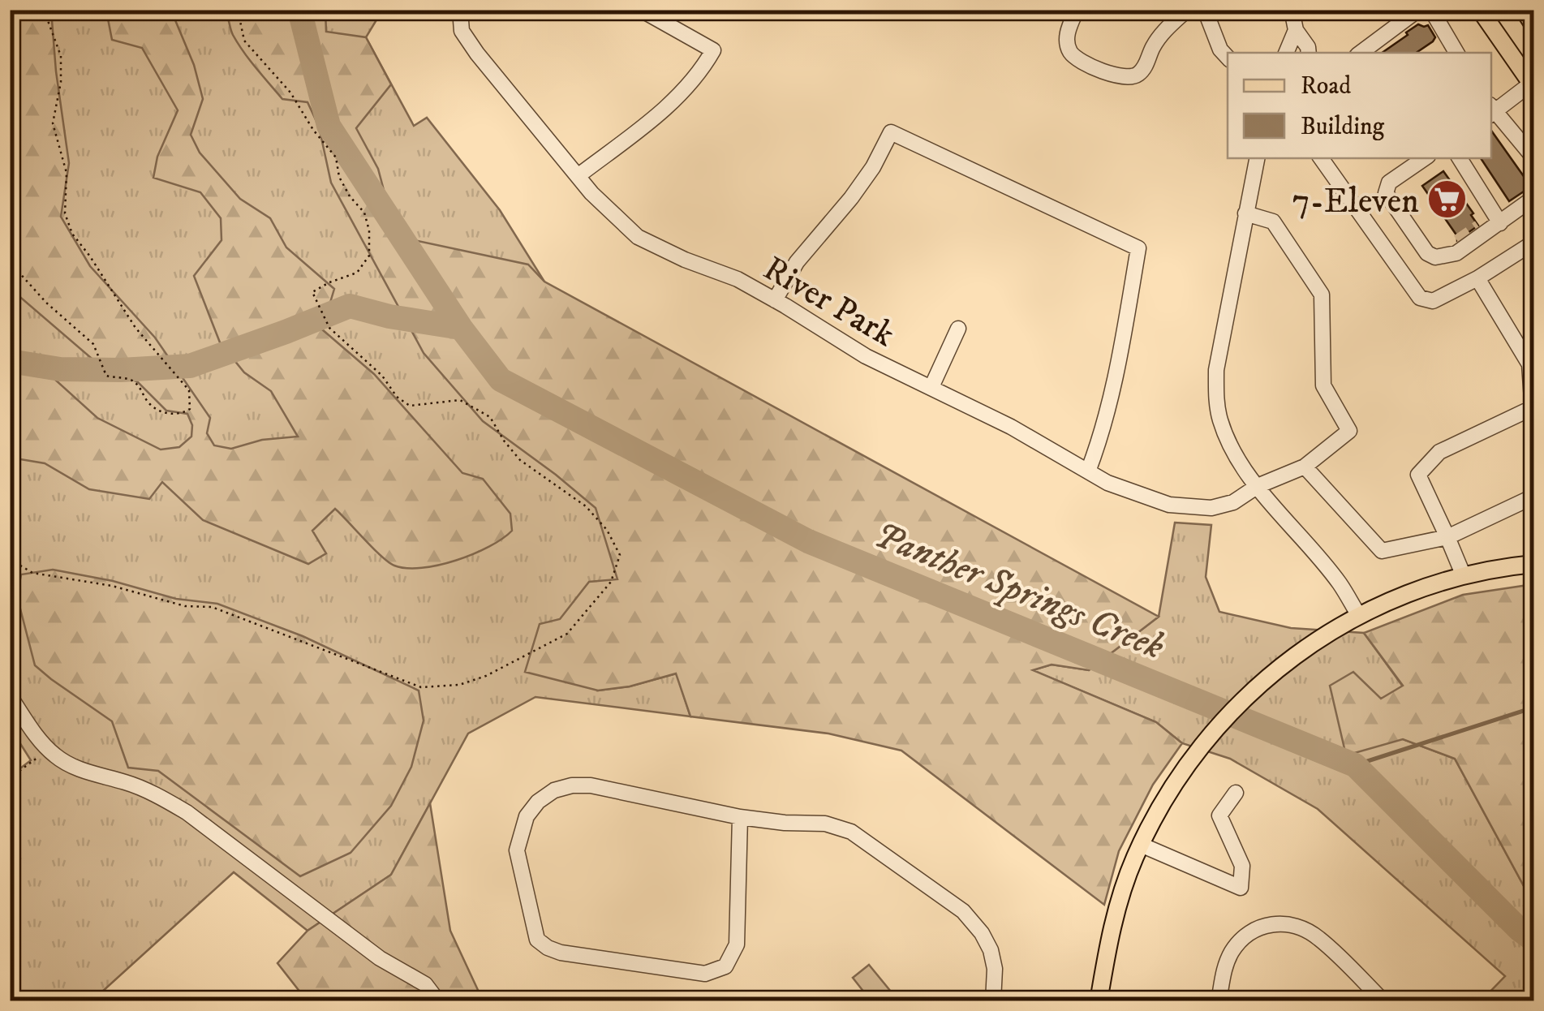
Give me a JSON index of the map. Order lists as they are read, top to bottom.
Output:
{
  "streets": {
    "street": ["River Park"]
  },
  "water": ["Panther Springs Creek"],
  "places": {
    "supermarket": ["7-Eleven"]
  },
  "legend": ["Road", "Building"]
}
